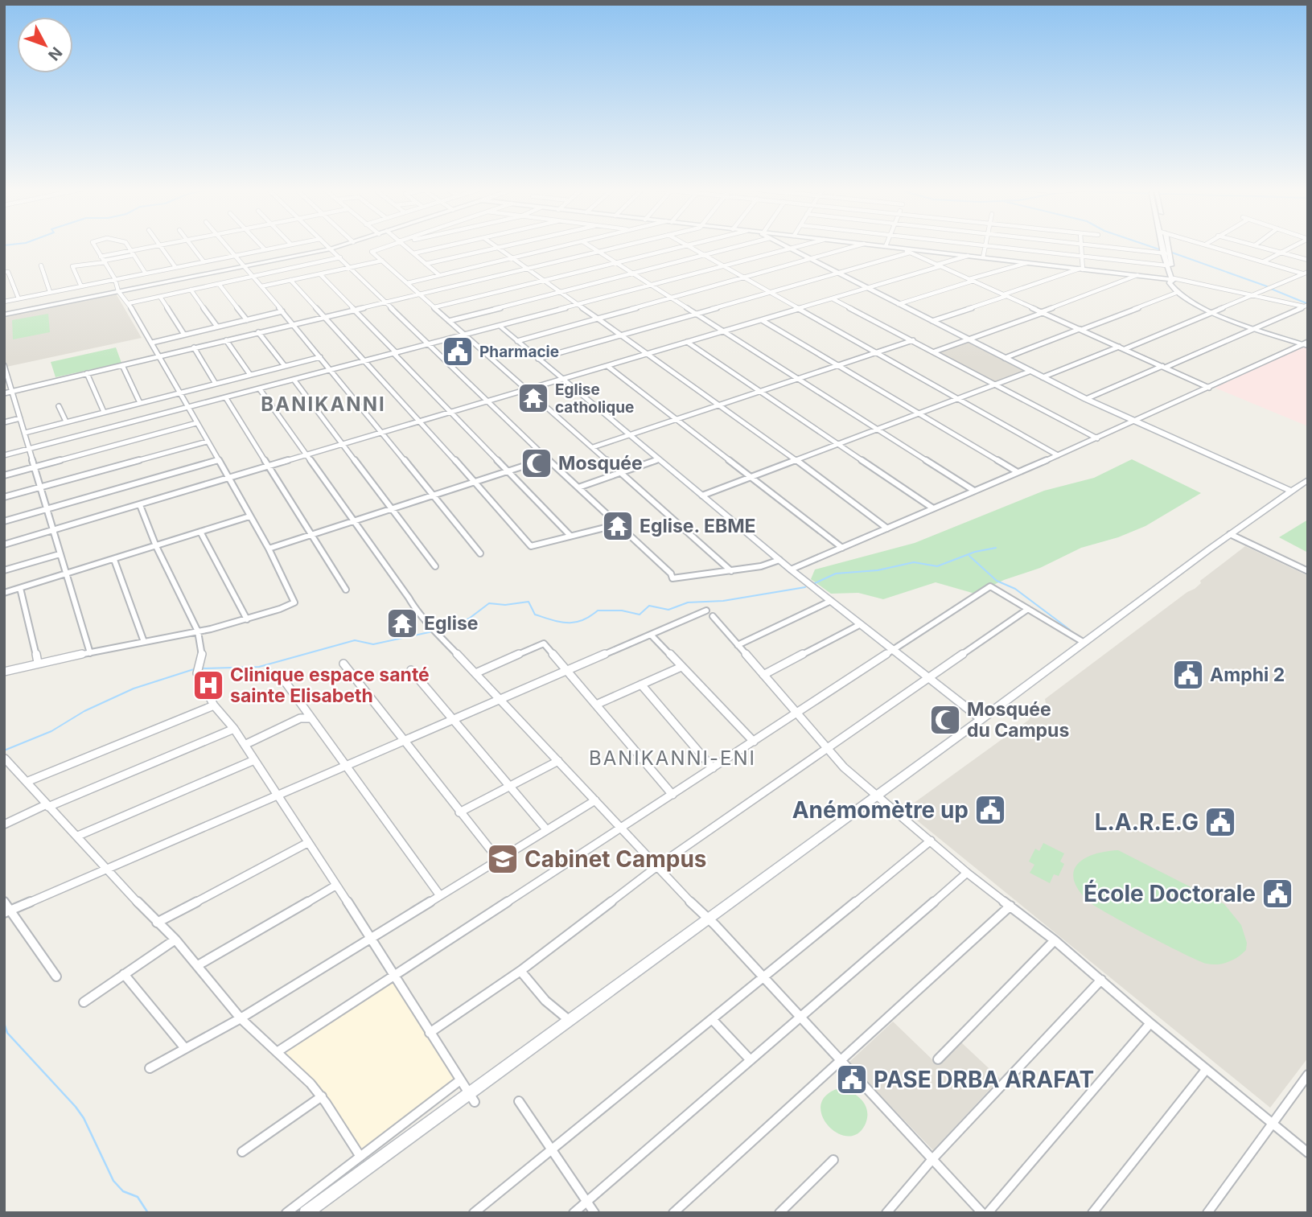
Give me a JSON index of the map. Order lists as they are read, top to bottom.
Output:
{
  "districts": ["BANIKANNI", "BANIKANNI-ENI"],
  "places": {
    "public building": [
      "Pharmacie",
      "Amphi 2",
      "Anémomètre up",
      "L.A.R.E.G",
      "École Doctorale",
      "PASE DRBA ARAFAT"
    ],
    "temple": ["Eglise catholique", "Eglise. EBME", "Eglise"],
    "mosque": ["Mosquée", "Mosquée du Campus"],
    "hospital": ["Clinique espace santé sainte Elisabeth"],
    "school or university": ["Cabinet Campus"]
  },
  "north": "bottom right"
}
